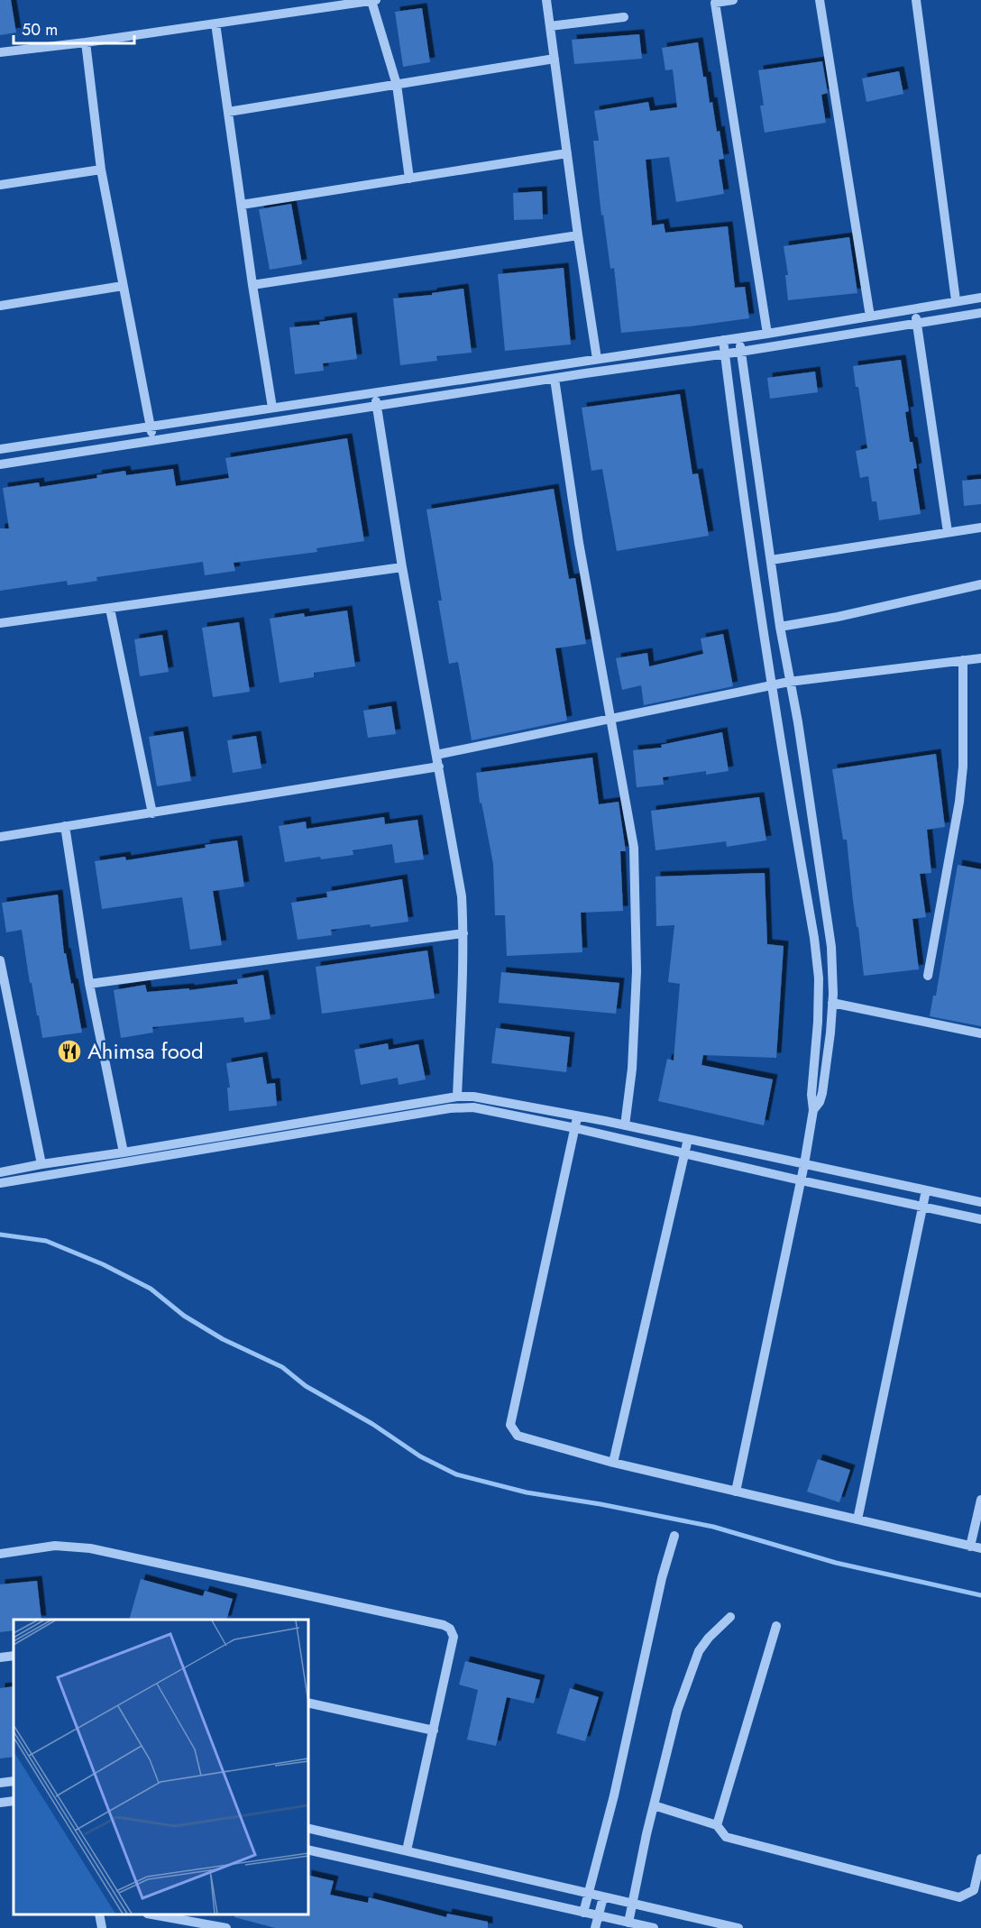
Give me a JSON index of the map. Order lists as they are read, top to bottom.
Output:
{
  "places": {
    "restaurant": ["Ahimsa food"]
  },
  "scale_bar": "50 m"
}
